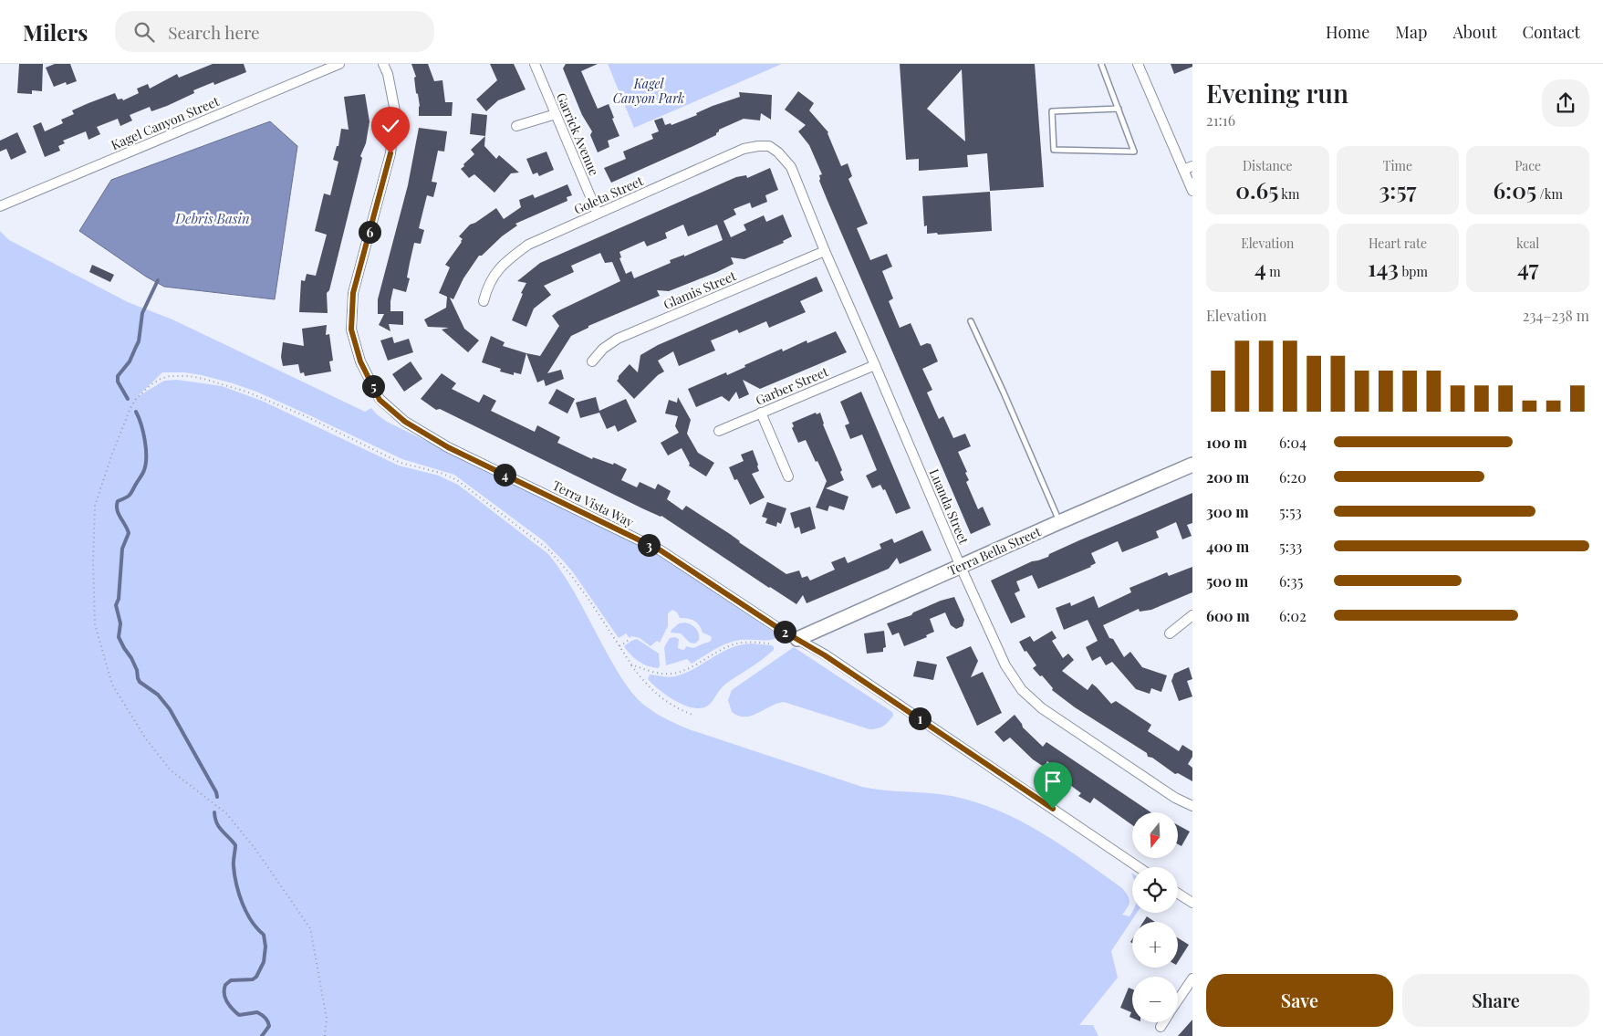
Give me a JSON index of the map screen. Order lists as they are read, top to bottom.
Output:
{
  "streets": {
    "street": [
      "Kagel Canyon Street",
      "Garrick Avenue",
      "Goleta Street",
      "Glamis Street",
      "Garber Street",
      "Terra Vista Way",
      "Luanda Street",
      "Terra Bella Street"
    ]
  },
  "crossings": [
    ["Garrick Avenue", "Goleta Street"],
    ["Goleta Street", "Luanda Street"],
    ["Glamis Street", "Luanda Street"],
    ["Garber Street", "Luanda Street"],
    ["Terra Vista Way", "Terra Bella Street"],
    ["Luanda Street", "Terra Bella Street"]
  ],
  "water": ["Debris Basin"],
  "parks": ["Kagel Canyon Park"],
  "north": "bottom",
  "page": {
    "header": "Milers",
    "search": "Search here",
    "nav": [
      "Home",
      "Map",
      "About",
      "Contact"
    ],
    "heading": ["Evening run", "21:16"],
    "stats": [
      ["Distance", "0.65 km"],
      ["Time", "3:57"],
      ["Pace", "6:05 /km"],
      ["Elevation", "4 m"],
      ["Heart rate", "143 bpm"],
      ["kcal", "47"]
    ],
    "pins": [
      "6",
      "5",
      "4",
      "3",
      "2",
      "1"
    ],
    "chart": ["Elevation", "234–238 m"],
    "list": [
      {
        "name": "100 m",
        "note": "6:04"
      },
      {
        "name": "200 m",
        "note": "6:20"
      },
      {
        "name": "300 m",
        "note": "5:53"
      },
      {
        "name": "400 m",
        "note": "5:33"
      },
      {
        "name": "500 m",
        "note": "6:35"
      },
      {
        "name": "600 m",
        "note": "6:02"
      }
    ],
    "map_buttons": ["+", "−"],
    "buttons": ["Save", "Share"]
  }
}
